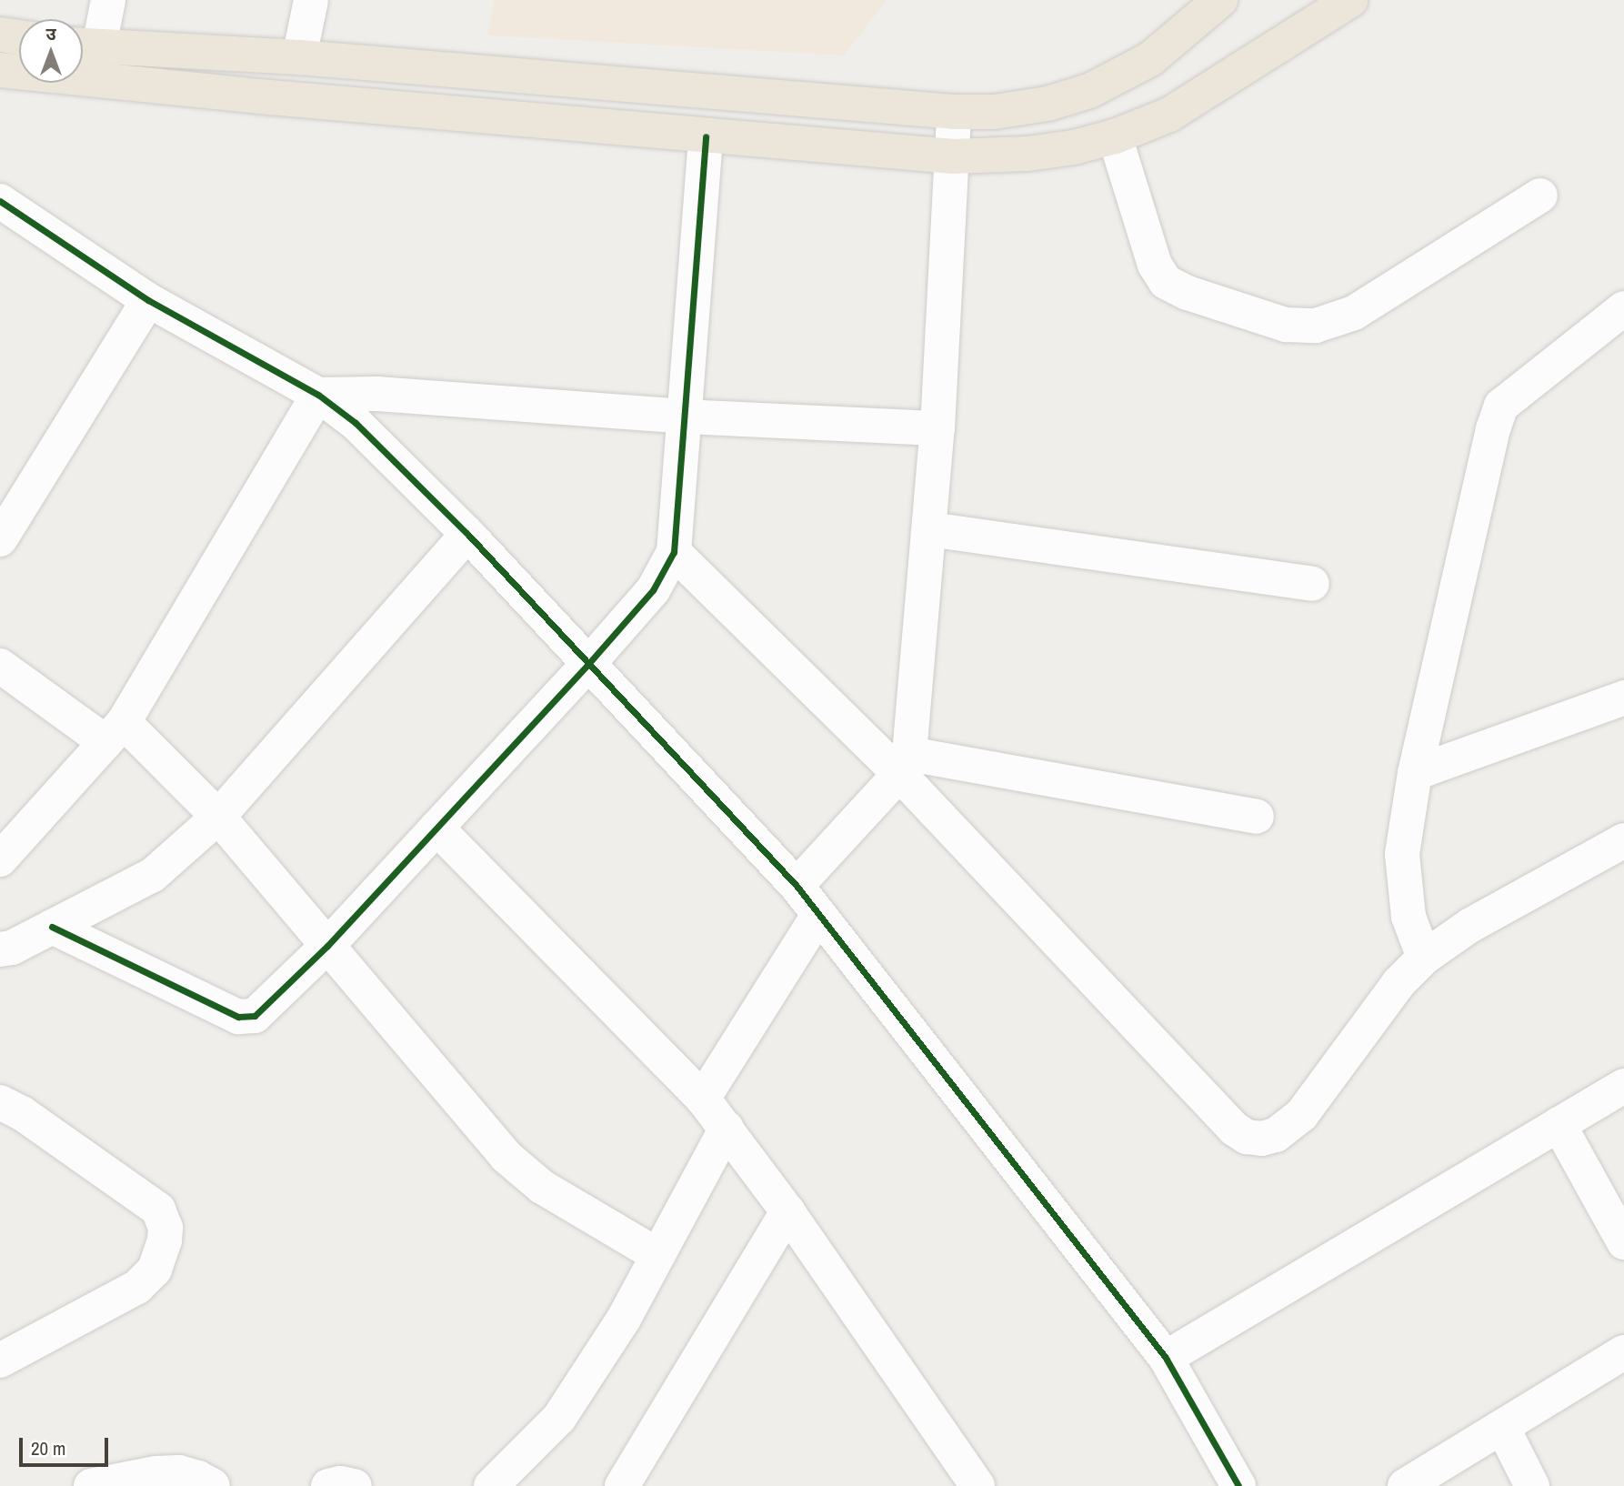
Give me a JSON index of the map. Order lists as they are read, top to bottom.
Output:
{
  "scale_bar": "20 m",
  "north": "top"
}
